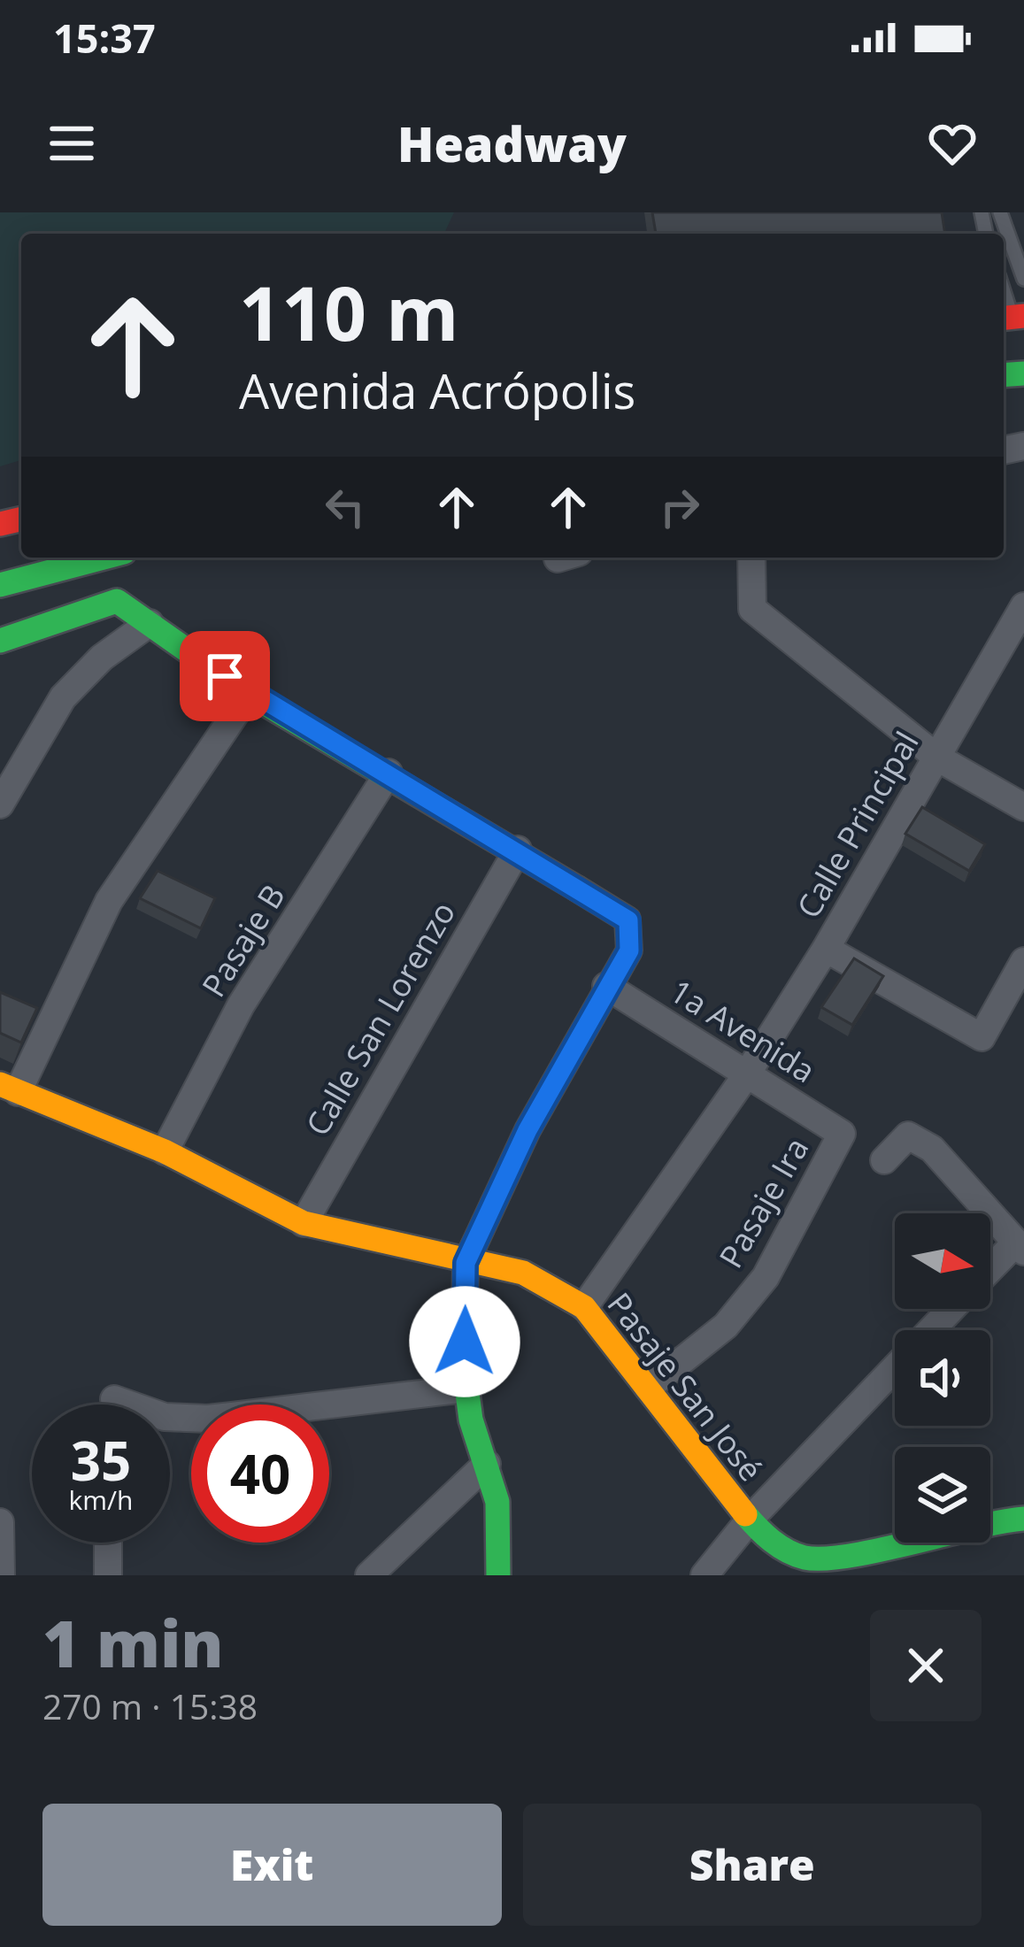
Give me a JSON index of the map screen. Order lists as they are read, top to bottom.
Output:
{
  "streets": {
    "main road": ["Pasaje San José"],
    "street": [
      "Calle Principal",
      "Pasaje B",
      "Calle San Lorenzo",
      "1a Avenida",
      "Pasaje Ira"
    ]
  },
  "crossings": [
    ["Calle Principal", "1a Avenida"],
    ["Pasaje B", "Pasaje San José"],
    ["Calle San Lorenzo", "Pasaje San José"],
    ["1a Avenida", "Pasaje Ira"],
    ["Pasaje Ira", "Pasaje San José"]
  ],
  "north": "right",
  "page": {
    "status": "15:37",
    "header": "Headway",
    "turn": ["110 m", "Avenida Acrópolis"],
    "speed": "35 km/h",
    "limit": "40",
    "heading": ["1 min", "270 m · 15:38"],
    "buttons": ["Exit", "Share"]
  }
}
